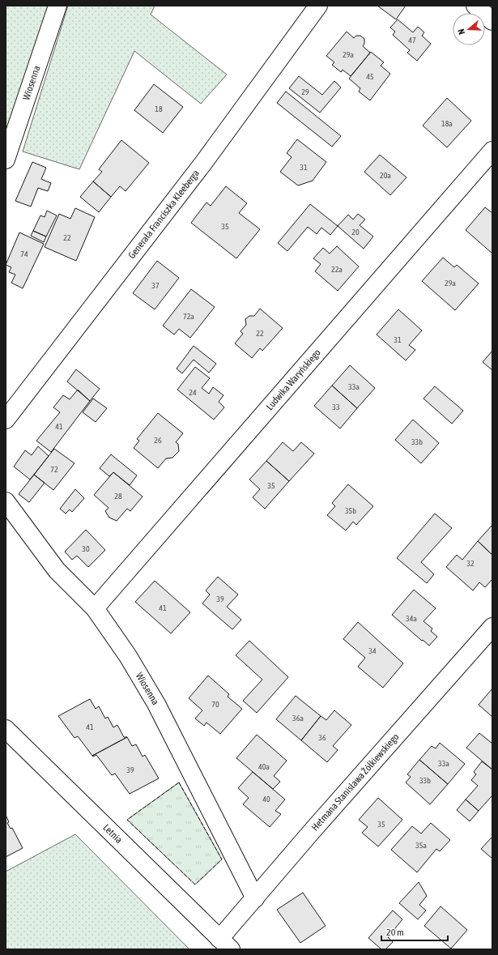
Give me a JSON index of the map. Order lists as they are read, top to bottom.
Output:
{
  "streets": {
    "street": [
      "Wiosenna",
      "Generała Franciszka Kleeberga",
      "Ludwika Waryńskiego",
      "Hetmana Stanisława Żółkiewskiego",
      "Letnia"
    ]
  },
  "crossings": [
    ["Wiosenna", "Ludwika Waryńskiego"],
    ["Wiosenna", "Hetmana Stanisława Żółkiewskiego"],
    ["Hetmana Stanisława Żółkiewskiego", "Letnia"]
  ],
  "house_numbers": [
    "47",
    "29a",
    "45",
    "29",
    "18",
    "18a",
    "31",
    "20a",
    "35",
    "20",
    "22",
    "74",
    "22a",
    "29a",
    "37",
    "72a",
    "22",
    "31",
    "33a",
    "24",
    "33",
    "41",
    "26",
    "33b",
    "72",
    "35",
    "28",
    "35b",
    "30",
    "32",
    "39",
    "41",
    "34a",
    "34",
    "70",
    "36a",
    "41",
    "36",
    "33a",
    "40a",
    "39",
    "33b",
    "40",
    "35",
    "35a"
  ],
  "scale_bar": "20 m",
  "north": "left"
}
